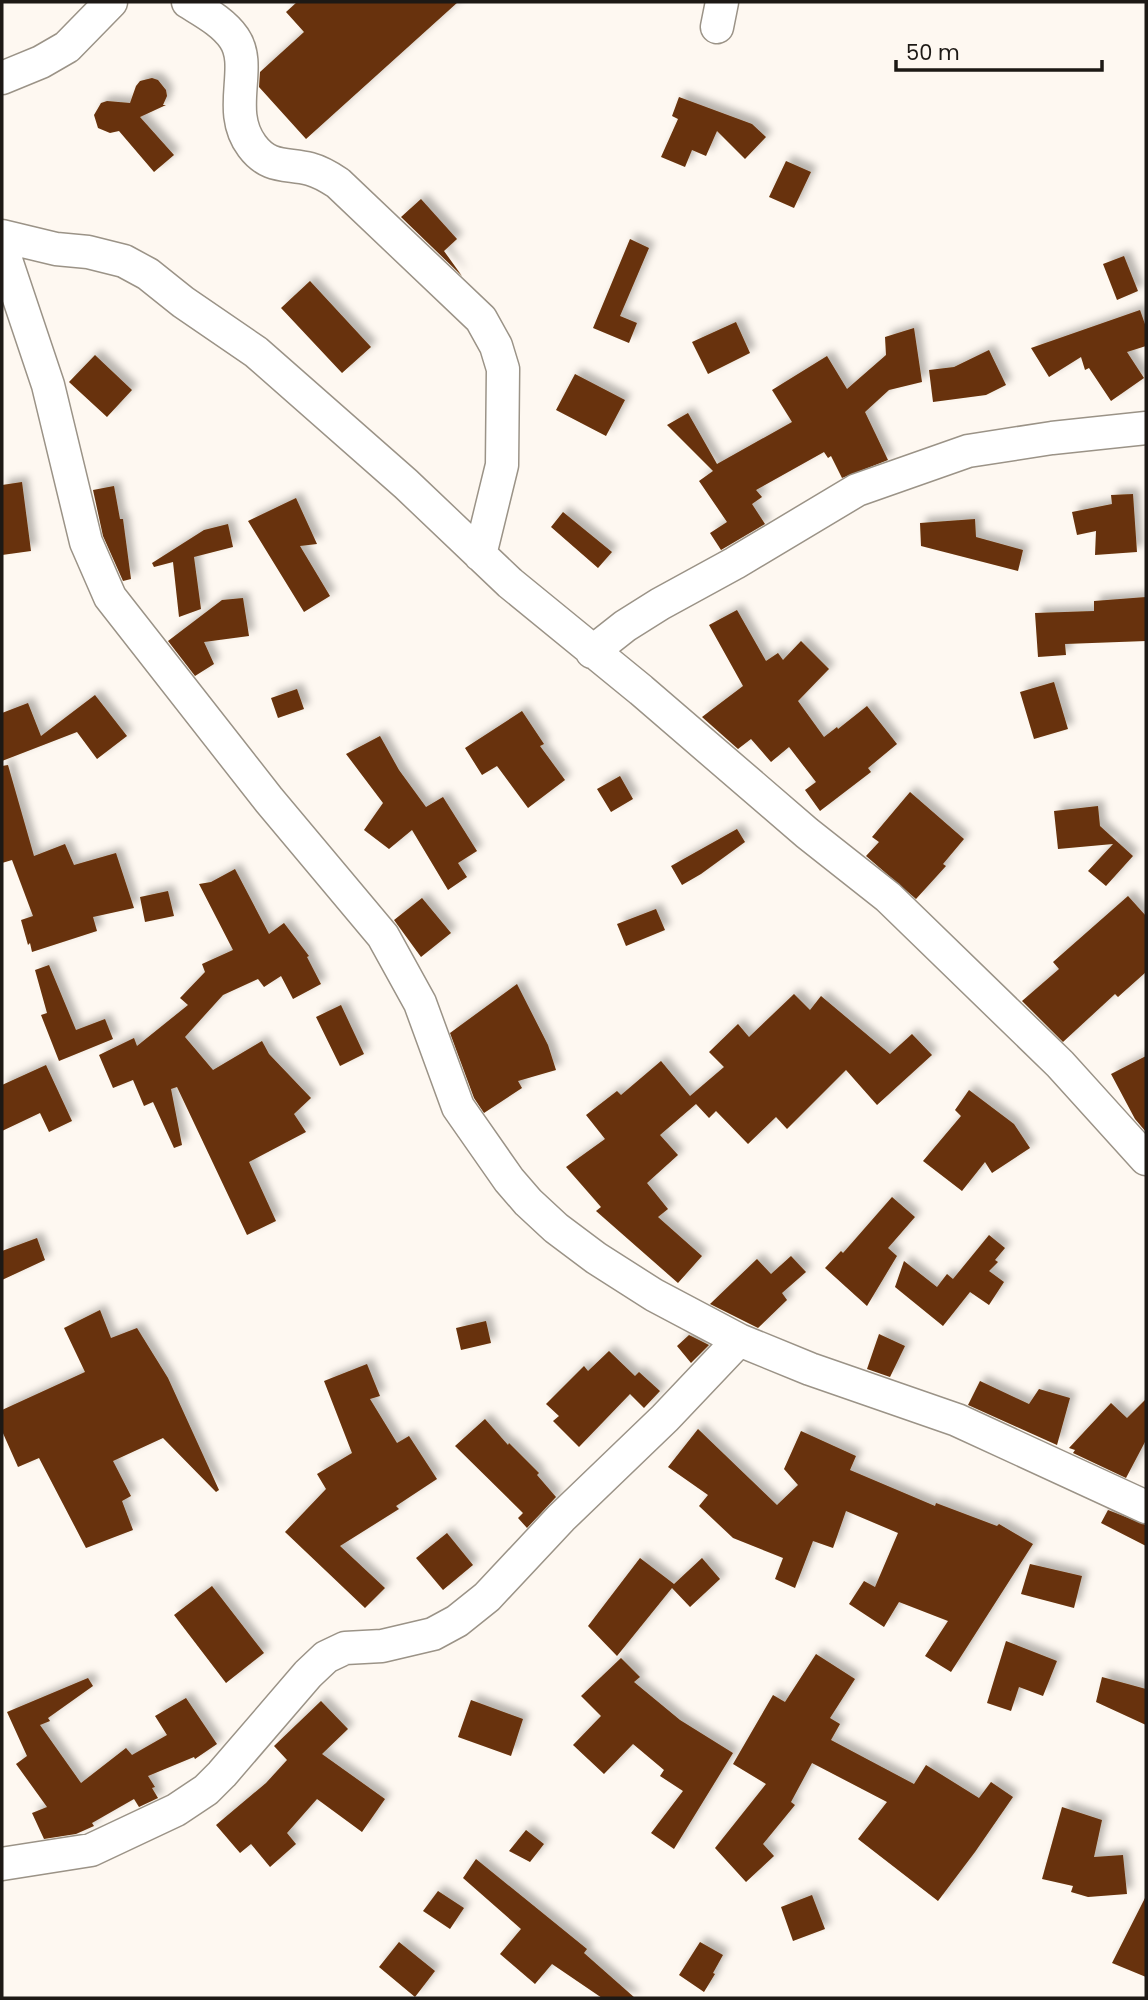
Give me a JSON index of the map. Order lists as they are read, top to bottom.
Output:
{
  "scale_bar": "50 m"
}
